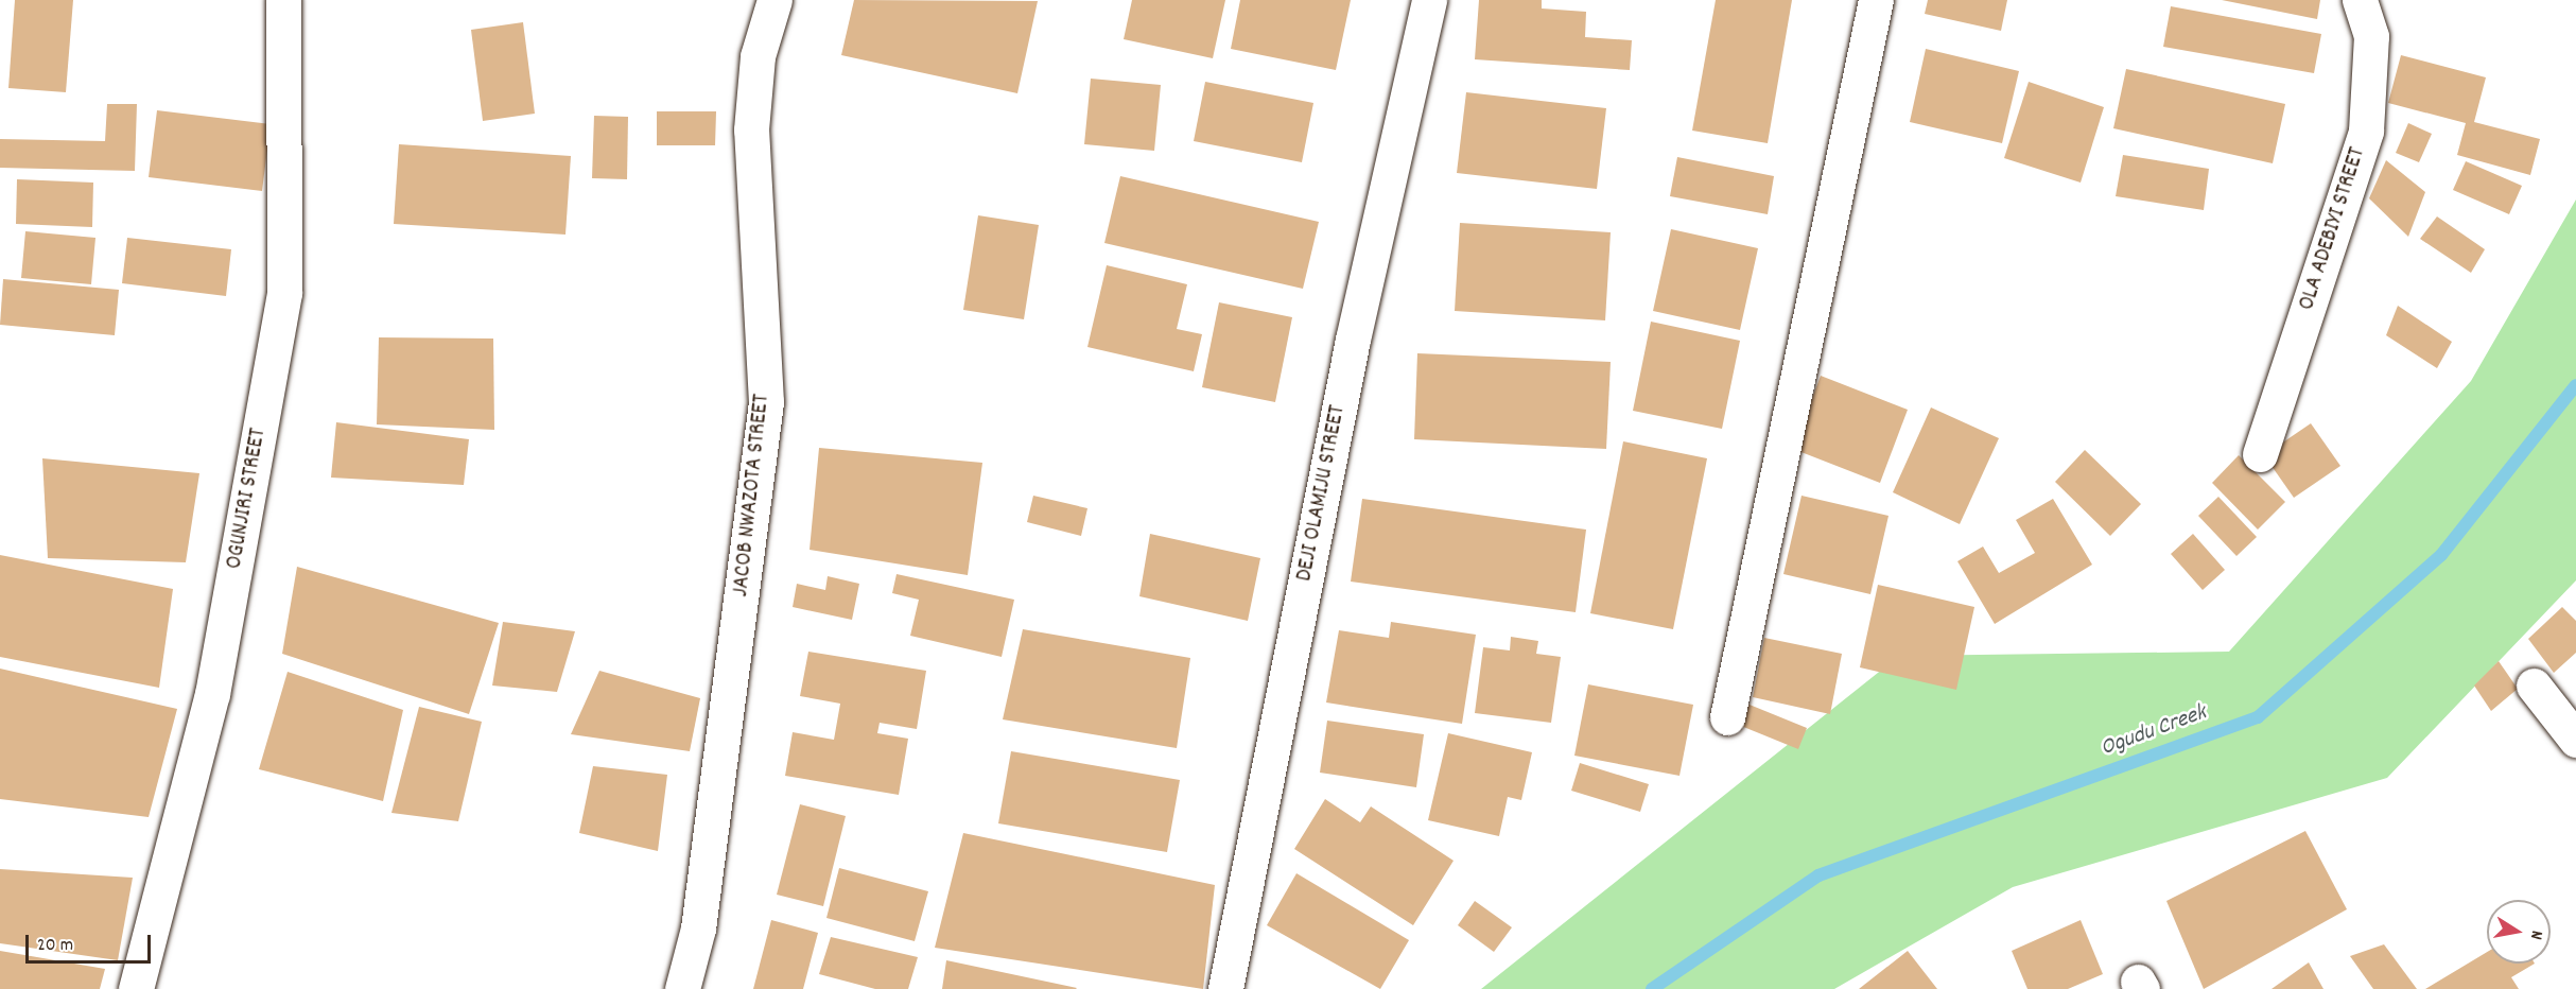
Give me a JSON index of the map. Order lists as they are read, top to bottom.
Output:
{
  "streets": {
    "street": [
      "OLA ADEBIYI STREET",
      "DEJI OLAMIJU STREET",
      "JACOB NWAZOTA STREET",
      "OGUNJIRI STREET"
    ]
  },
  "water": ["Ogudu Creek"],
  "scale_bar": "20 m",
  "north": "right"
}
